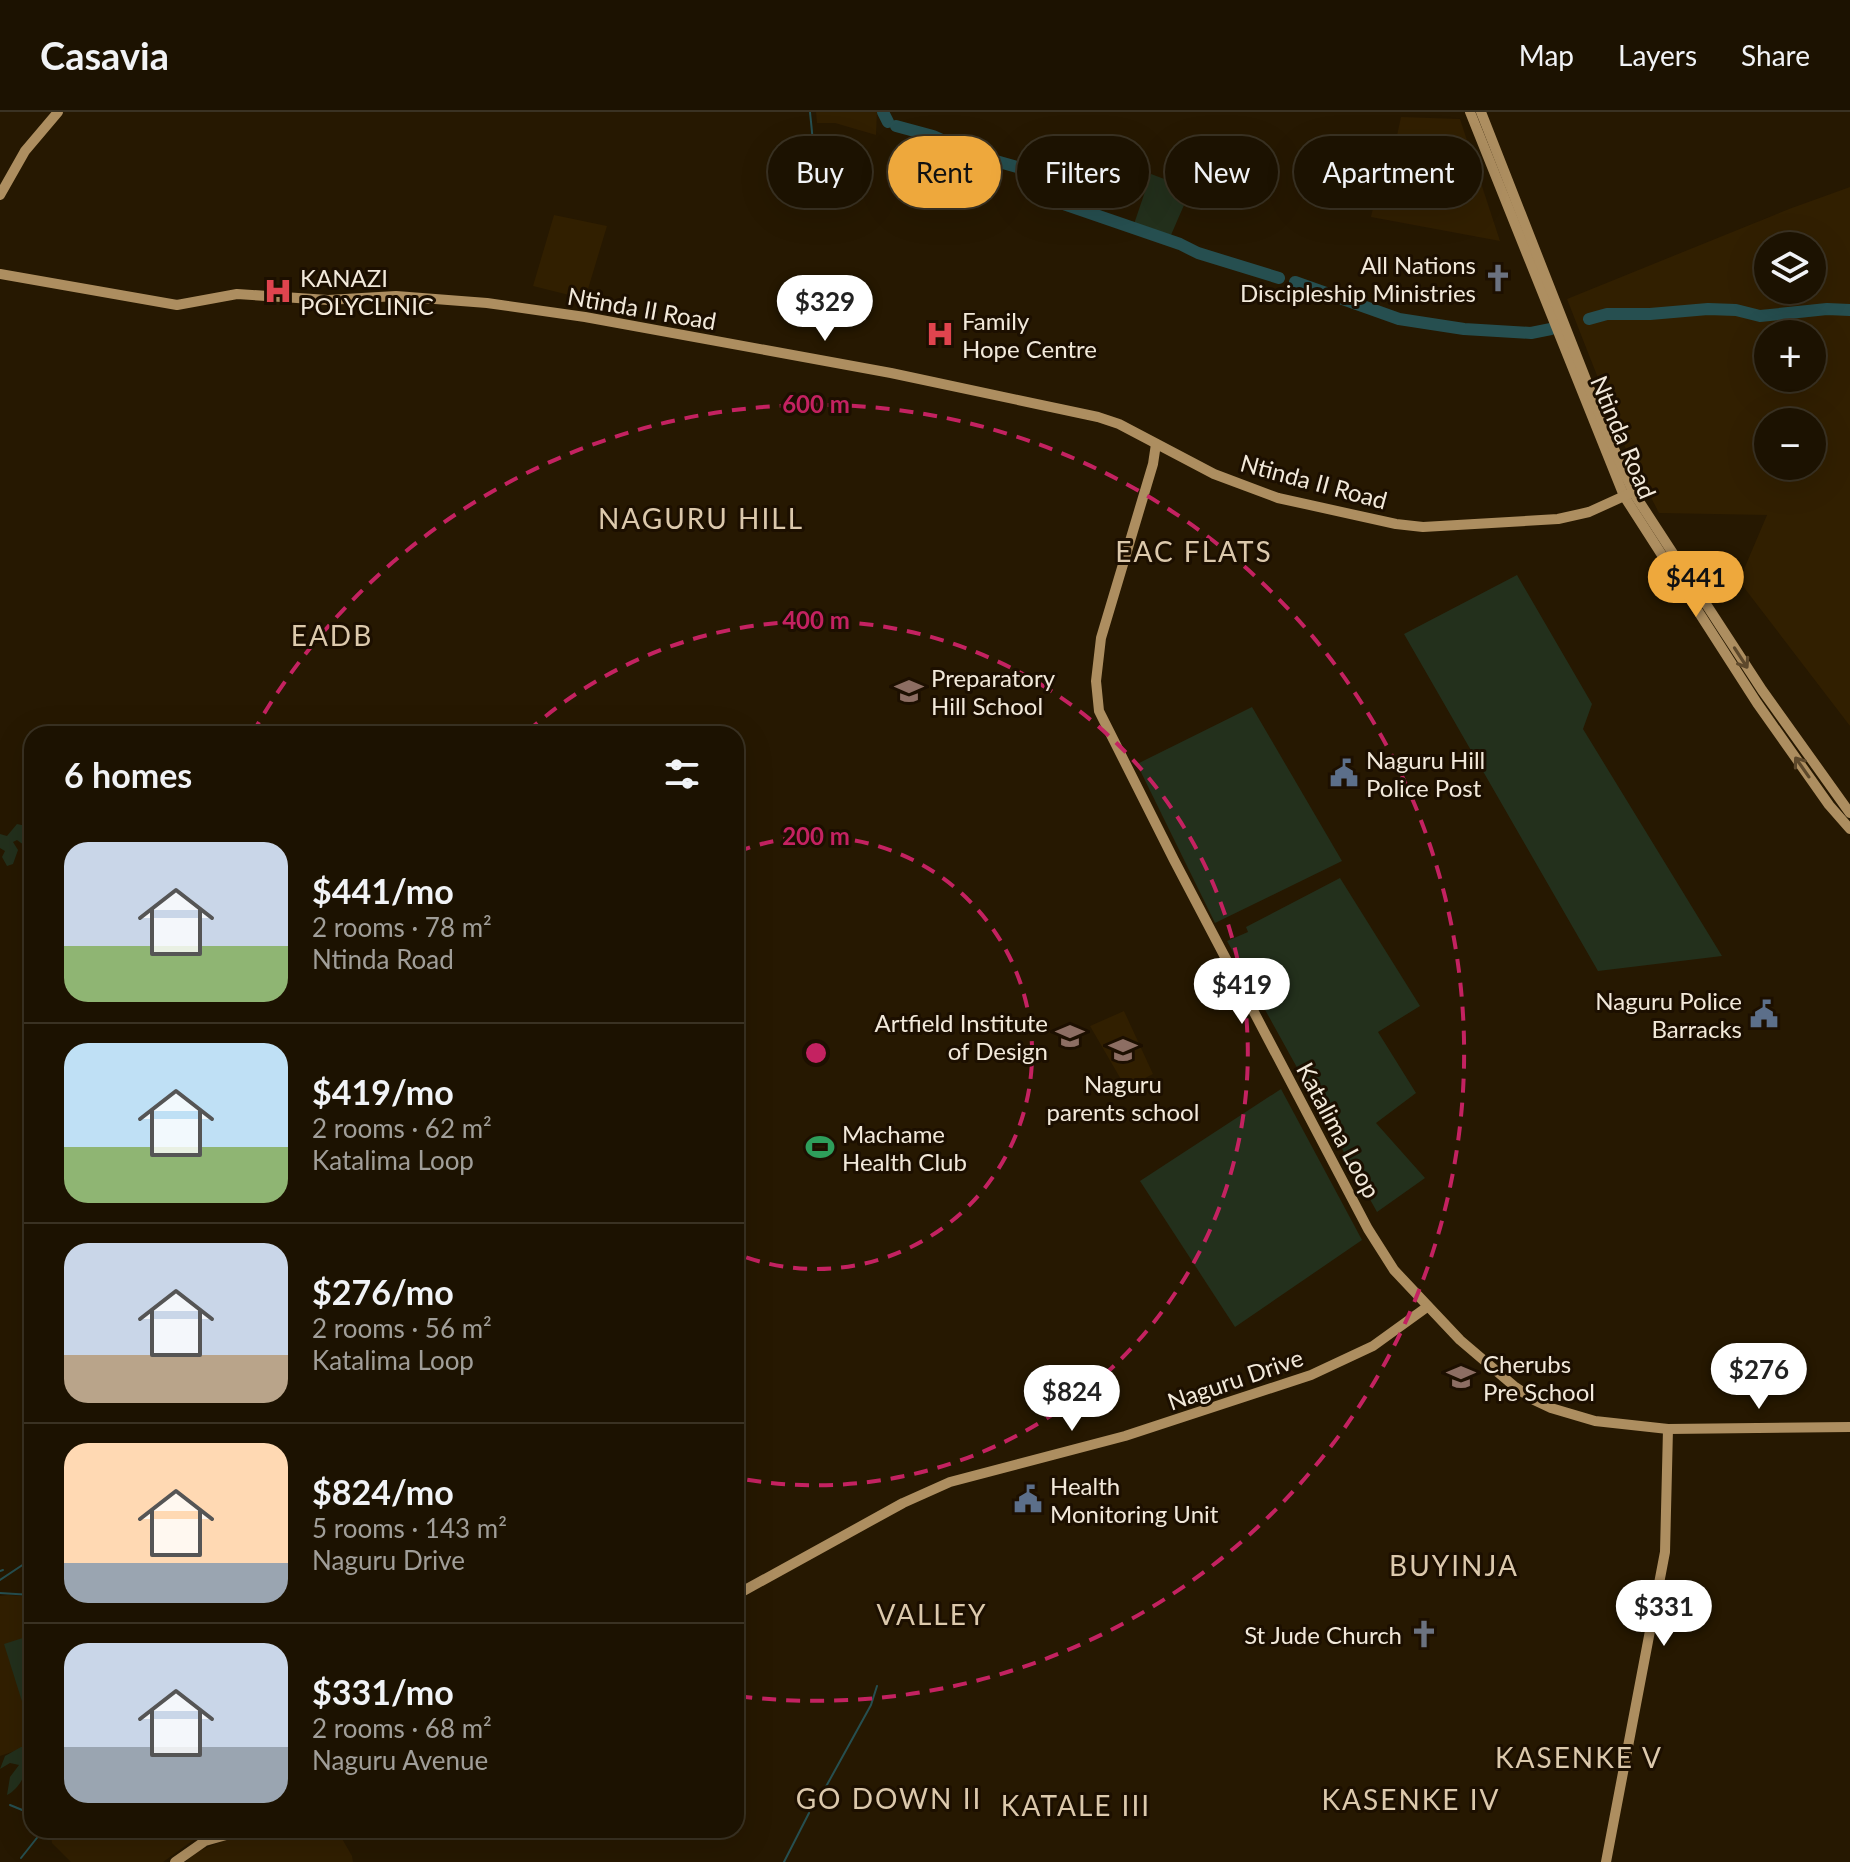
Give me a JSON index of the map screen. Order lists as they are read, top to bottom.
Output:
{
  "streets": {
    "street": [
      "Ntinda II Road",
      "Ntinda Road",
      "Katalima Loop",
      "Naguru Drive"
    ]
  },
  "crossings": [
    ["Ntinda II Road", "Ntinda Road"],
    ["Ntinda II Road", "Katalima Loop"],
    ["Katalima Loop", "Naguru Drive"]
  ],
  "districts": [
    "NAGURU HILL",
    "EAC FLATS",
    "EADB",
    "BUYINJA",
    "VALLEY",
    "KASENKE V",
    "GO DOWN II",
    "KASENKE IV",
    "KATALE III"
  ],
  "places": {
    "church": ["All Nations Discipleship Ministries", "St Jude Church"],
    "hospital": ["KANAZI POLYCLINIC", "Family Hope Centre"],
    "school or university": [
      "Preparatory Hill School",
      "Artfield Institute of Design",
      "Naguru parents school",
      "Cherubs Pre School"
    ],
    "public building": ["Naguru Hill Police Post", "Naguru Police Barracks", "Health Monitoring Unit"],
    "sports": ["Machame Health Club"]
  },
  "page": {
    "header": "Casavia",
    "nav": ["Map", "Layers", "Share"],
    "chip": [
      "Buy",
      "Rent",
      "Filters",
      "New",
      "Apartment"
    ],
    "map_buttons": ["+", "−"],
    "price": [
      "$329",
      "$441",
      "$419",
      "$276",
      "$824",
      "$331"
    ],
    "heading": "6 homes",
    "list": [
      {
        "name": "$441/mo",
        "note": "2 rooms · 78 m² · Ntinda Road"
      },
      {
        "name": "$419/mo",
        "note": "2 rooms · 62 m² · Katalima Loop"
      },
      {
        "name": "$276/mo",
        "note": "2 rooms · 56 m² · Katalima Loop"
      },
      {
        "name": "$824/mo",
        "note": "5 rooms · 143 m² · Naguru Drive"
      },
      {
        "name": "$331/mo",
        "note": "2 rooms · 68 m² · Naguru Avenue"
      }
    ]
  },
  "rings": ["600 m", "400 m", "200 m"]
}
